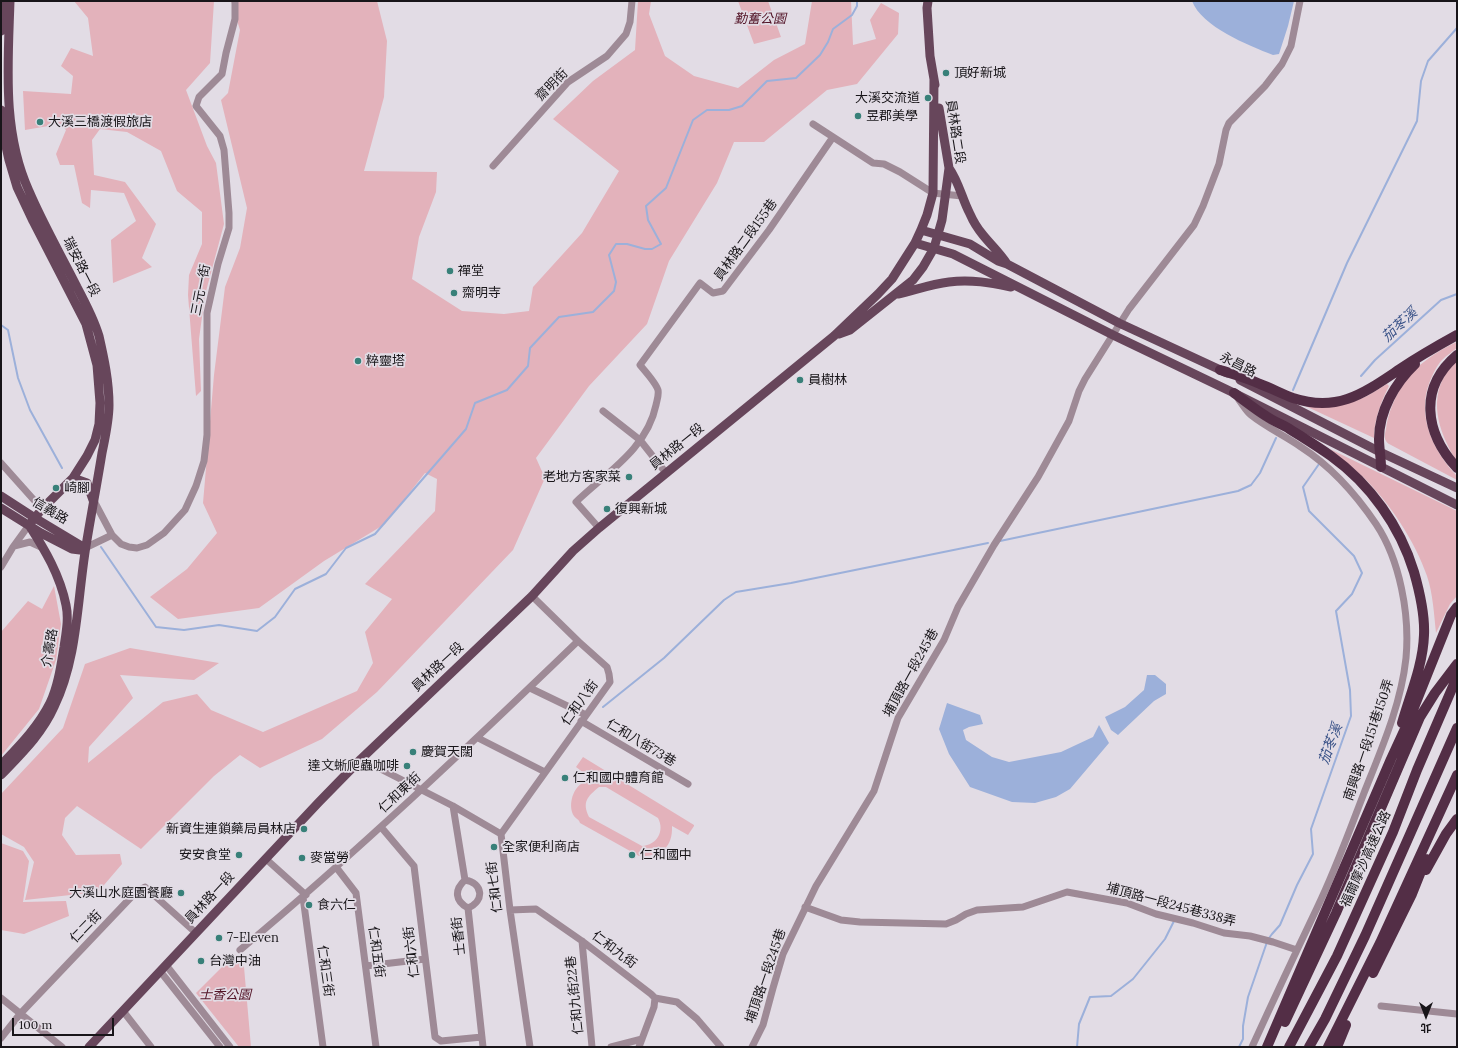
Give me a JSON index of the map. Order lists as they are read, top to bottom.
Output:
{
  "streets": {
    "highway": ["福爾摩沙高速公路"],
    "main road": [
      "員林路二段",
      "瑞安路一段",
      "永昌路",
      "員林路一段",
      "信義路",
      "介壽路"
    ],
    "street": [
      "齋明街",
      "員林路二段155巷",
      "三元一街",
      "埔頂路一段245巷",
      "仁和八街",
      "南興路一段151巷150弄",
      "仁和八街73巷",
      "仁和東街",
      "仁和七街",
      "埔頂路一段245巷338弄",
      "仁二街",
      "士香街",
      "仁和九街",
      "仁和五街",
      "仁和六街",
      "仁和三街",
      "仁和九街22巷"
    ]
  },
  "crossings": [
    ["員林路二段", "永昌路"],
    ["員林路二段", "員林路一段"],
    ["瑞安路一段", "三元一街"],
    ["瑞安路一段", "信義路"],
    ["瑞安路一段", "介壽路"],
    ["永昌路", "員林路一段"],
    ["永昌路", "埔頂路一段245巷"],
    ["永昌路", "南興路一段151巷150弄"],
    ["員林路一段", "仁和八街"],
    ["員林路一段", "仁二街"],
    ["信義路", "介壽路"],
    ["埔頂路一段245巷", "埔頂路一段245巷338弄"],
    ["仁和八街", "仁和八街73巷"],
    ["仁和八街", "仁和東街"],
    ["仁和八街", "仁和七街"],
    ["南興路一段151巷150弄", "埔頂路一段245巷338弄"],
    ["仁和八街73巷", "仁和東街"],
    ["仁和東街", "仁和五街"],
    ["仁和東街", "仁和六街"],
    ["仁和東街", "仁和三街"],
    ["仁和七街", "仁和九街"],
    ["士香街", "仁和六街"],
    ["仁和九街", "仁和九街22巷"]
  ],
  "water": ["茄苳溪"],
  "parks": ["勤奮公園", "士香公園"],
  "places": [
    "頂好新城",
    "大溪交流道",
    "昱郡美學",
    "大溪三橋渡假旅店",
    "禪堂",
    "齋明寺",
    "粹靈塔",
    "員樹林",
    "老地方客家菜",
    "崎腳",
    "復興新城",
    "慶賀天闊",
    "達文蜥爬蟲咖啡",
    "仁和國中體育館",
    "新資生連鎖藥局員林店",
    "全家便利商店",
    "安安食堂",
    "仁和國中",
    "麥當勞",
    "大溪山水庭園餐廳",
    "食六仁",
    "7-Eleven",
    "台灣中油"
  ],
  "scale_bar": "100 m",
  "north": "bottom"
}
